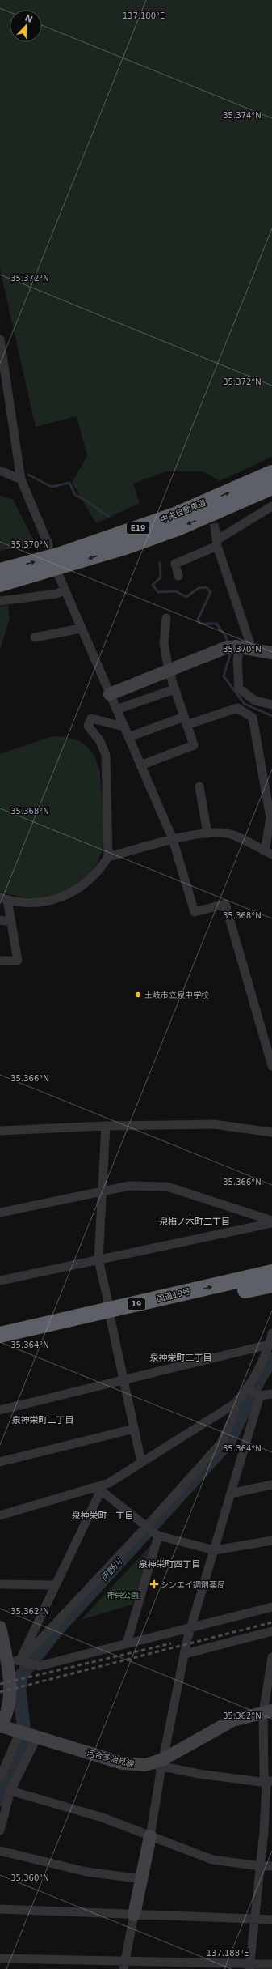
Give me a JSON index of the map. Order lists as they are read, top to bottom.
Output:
{
  "streets": {
    "highway": [
      "中央自動車道",
      "E19",
      "国道19号",
      "19"
    ],
    "street": ["河合多治見線"]
  },
  "districts": [
    "泉梅ノ木町二丁目",
    "泉神栄町三丁目",
    "泉神栄町二丁目",
    "泉神栄町一丁目",
    "泉神栄町四丁目"
  ],
  "water": ["伊野川"],
  "parks": ["神栄公園"],
  "places": {
    "other": ["土岐市立泉中学校"],
    "health": ["シンエイ調剤薬局"]
  },
  "north": "top",
  "coordinates": [
    "137.180°E",
    "35.374°N",
    "35.372°N",
    "35.370°N",
    "35.368°N",
    "35.366°N",
    "35.364°N",
    "35.362°N",
    "35.360°N",
    "137.188°E"
  ]
}
